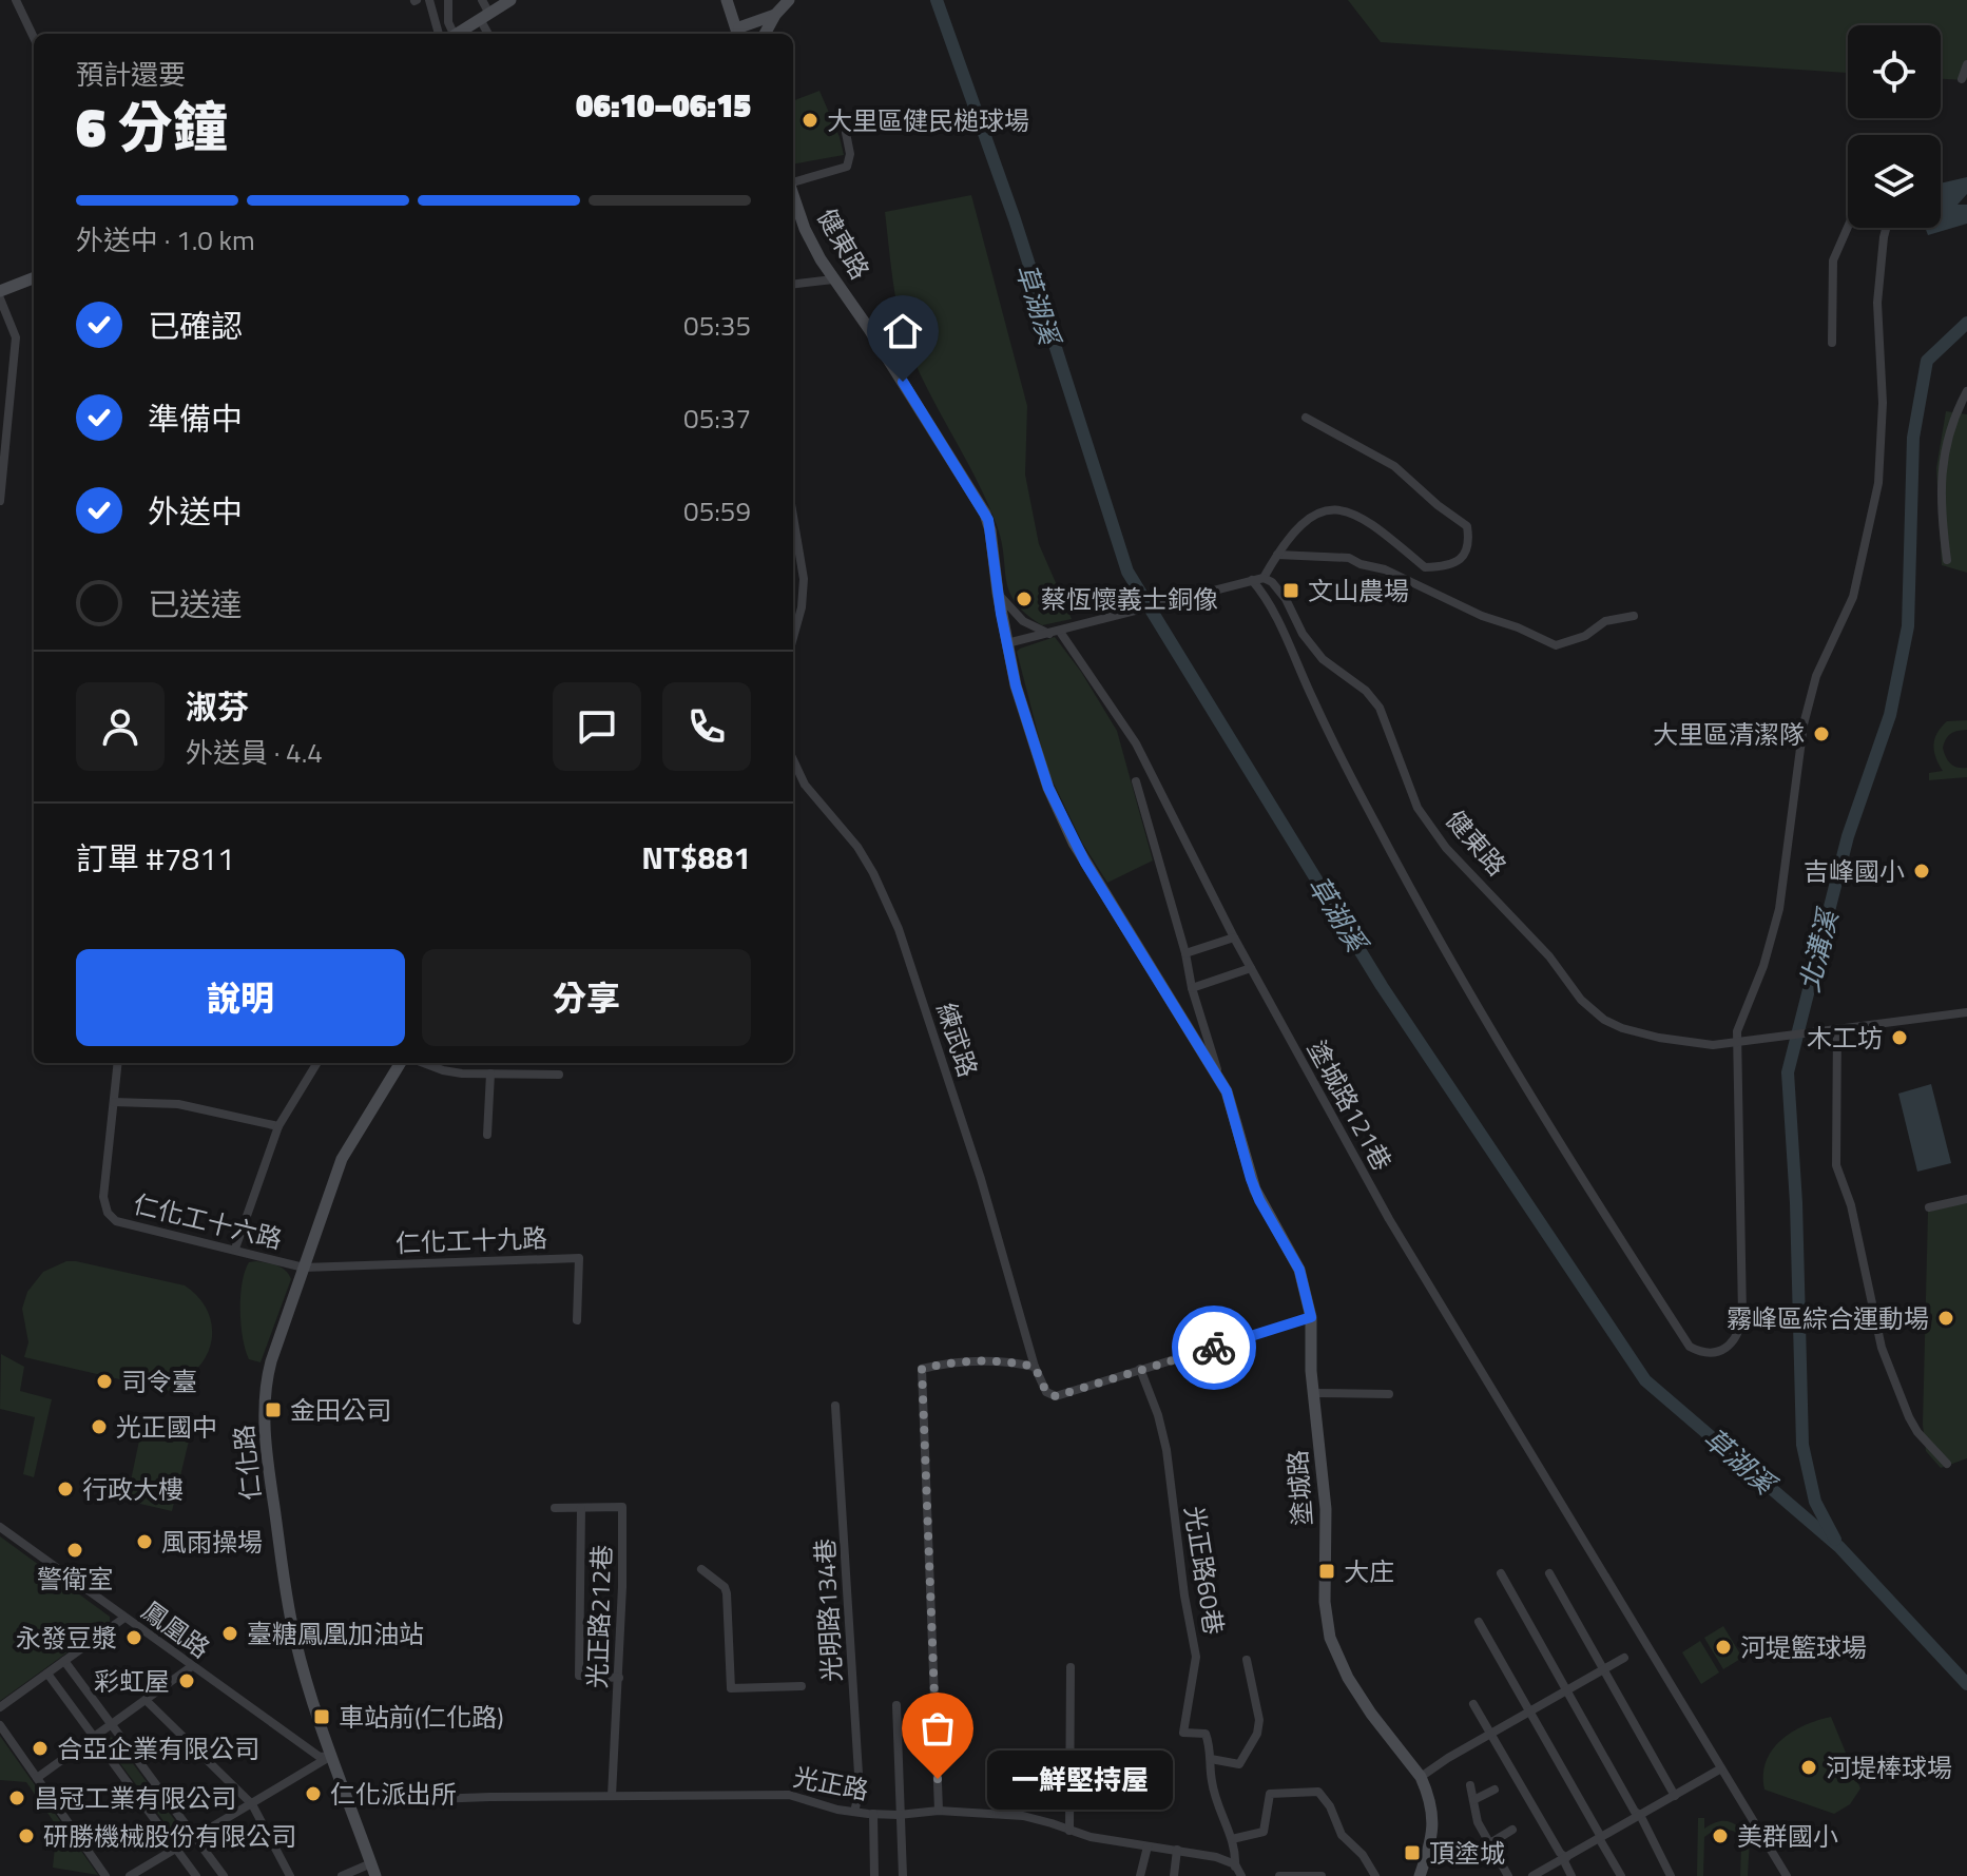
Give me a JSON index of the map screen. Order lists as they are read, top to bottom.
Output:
{
  "streets": {
    "street": [
      "健東路",
      "練武路",
      "塗城路121巷",
      "仁化工十六路",
      "仁化工十九路",
      "仁化路",
      "塗城路",
      "光正路60巷",
      "光明路134巷",
      "光正路212巷",
      "鳳凰路",
      "光正路"
    ]
  },
  "crossings": [
    ["健東路", "塗城路"],
    ["練武路", "塗城路"],
    ["練武路", "光正路60巷"],
    ["仁化工十六路", "仁化工十九路"],
    ["仁化工十六路", "仁化路"],
    ["仁化工十九路", "仁化路"],
    ["仁化路", "鳳凰路"],
    ["仁化路", "光正路"],
    ["光明路134巷", "光正路"],
    ["光正路212巷", "光正路"]
  ],
  "water": ["草湖溪", "北溝溪"],
  "places": {
    "other": [
      "大里區健民槌球場",
      "蔡恆懷義士銅像",
      "大里區清潔隊",
      "吉峰國小",
      "木工坊",
      "霧峰區綜合運動場",
      "司令臺",
      "光正國中",
      "行政大樓",
      "風雨操場",
      "警衛室",
      "臺糖鳳凰加油站",
      "永發豆漿",
      "河堤籃球場",
      "彩虹屋",
      "合亞企業有限公司",
      "河堤棒球場",
      "一鮮堅持屋",
      "仁化派出所",
      "昌冠工業有限公司",
      "研勝機械股份有限公司",
      "美群國小"
    ],
    "transit": [
      "文山農場",
      "金田公司",
      "大庄",
      "車站前(仁化路)",
      "頂塗城"
    ]
  },
  "page": {
    "heading": ["6 分鐘", "預計還要", "06:10–06:15"],
    "panel": [
      "淑芬",
      "外送員 · 4.4",
      "訂單 #7811",
      "NT$881"
    ],
    "bar": "外送中 · 1.0 km",
    "list": [
      ["已確認", "05:35"],
      ["準備中", "05:37"],
      ["外送中", "05:59"],
      "已送達"
    ],
    "buttons": ["說明", "分享"],
    "bubble": "一鮮堅持屋"
  }
}
